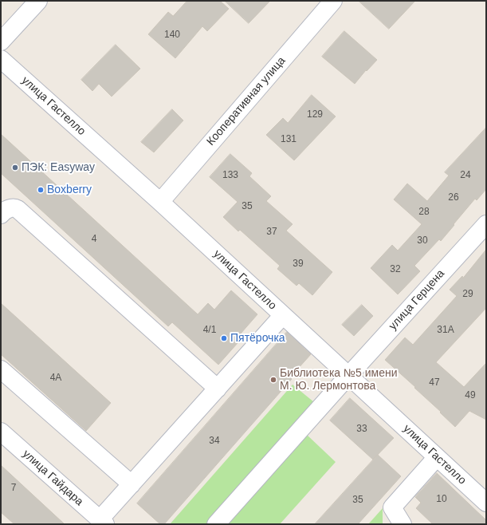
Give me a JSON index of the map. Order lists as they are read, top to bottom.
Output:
{
  "streets": {
    "street": [
      "Кооперативная улица",
      "улица Гастелло",
      "улица Герцена",
      "улица Гайдара"
    ]
  },
  "crossings": [
    ["Кооперативная улица", "улица Гастелло"],
    ["улица Гастелло", "улица Герцена"]
  ],
  "places": [
    "ПЭК: Easyway",
    "Boxberry",
    "Пятёрочка",
    "Библиотека №5 имени М. Ю. Лермонтова"
  ],
  "house_numbers": [
    "140",
    "129",
    "131",
    "133",
    "24",
    "26",
    "35",
    "28",
    "37",
    "4",
    "30",
    "39",
    "32",
    "29",
    "4/1",
    "31А",
    "4А",
    "47",
    "49",
    "33",
    "34",
    "7",
    "10",
    "35"
  ]
}
